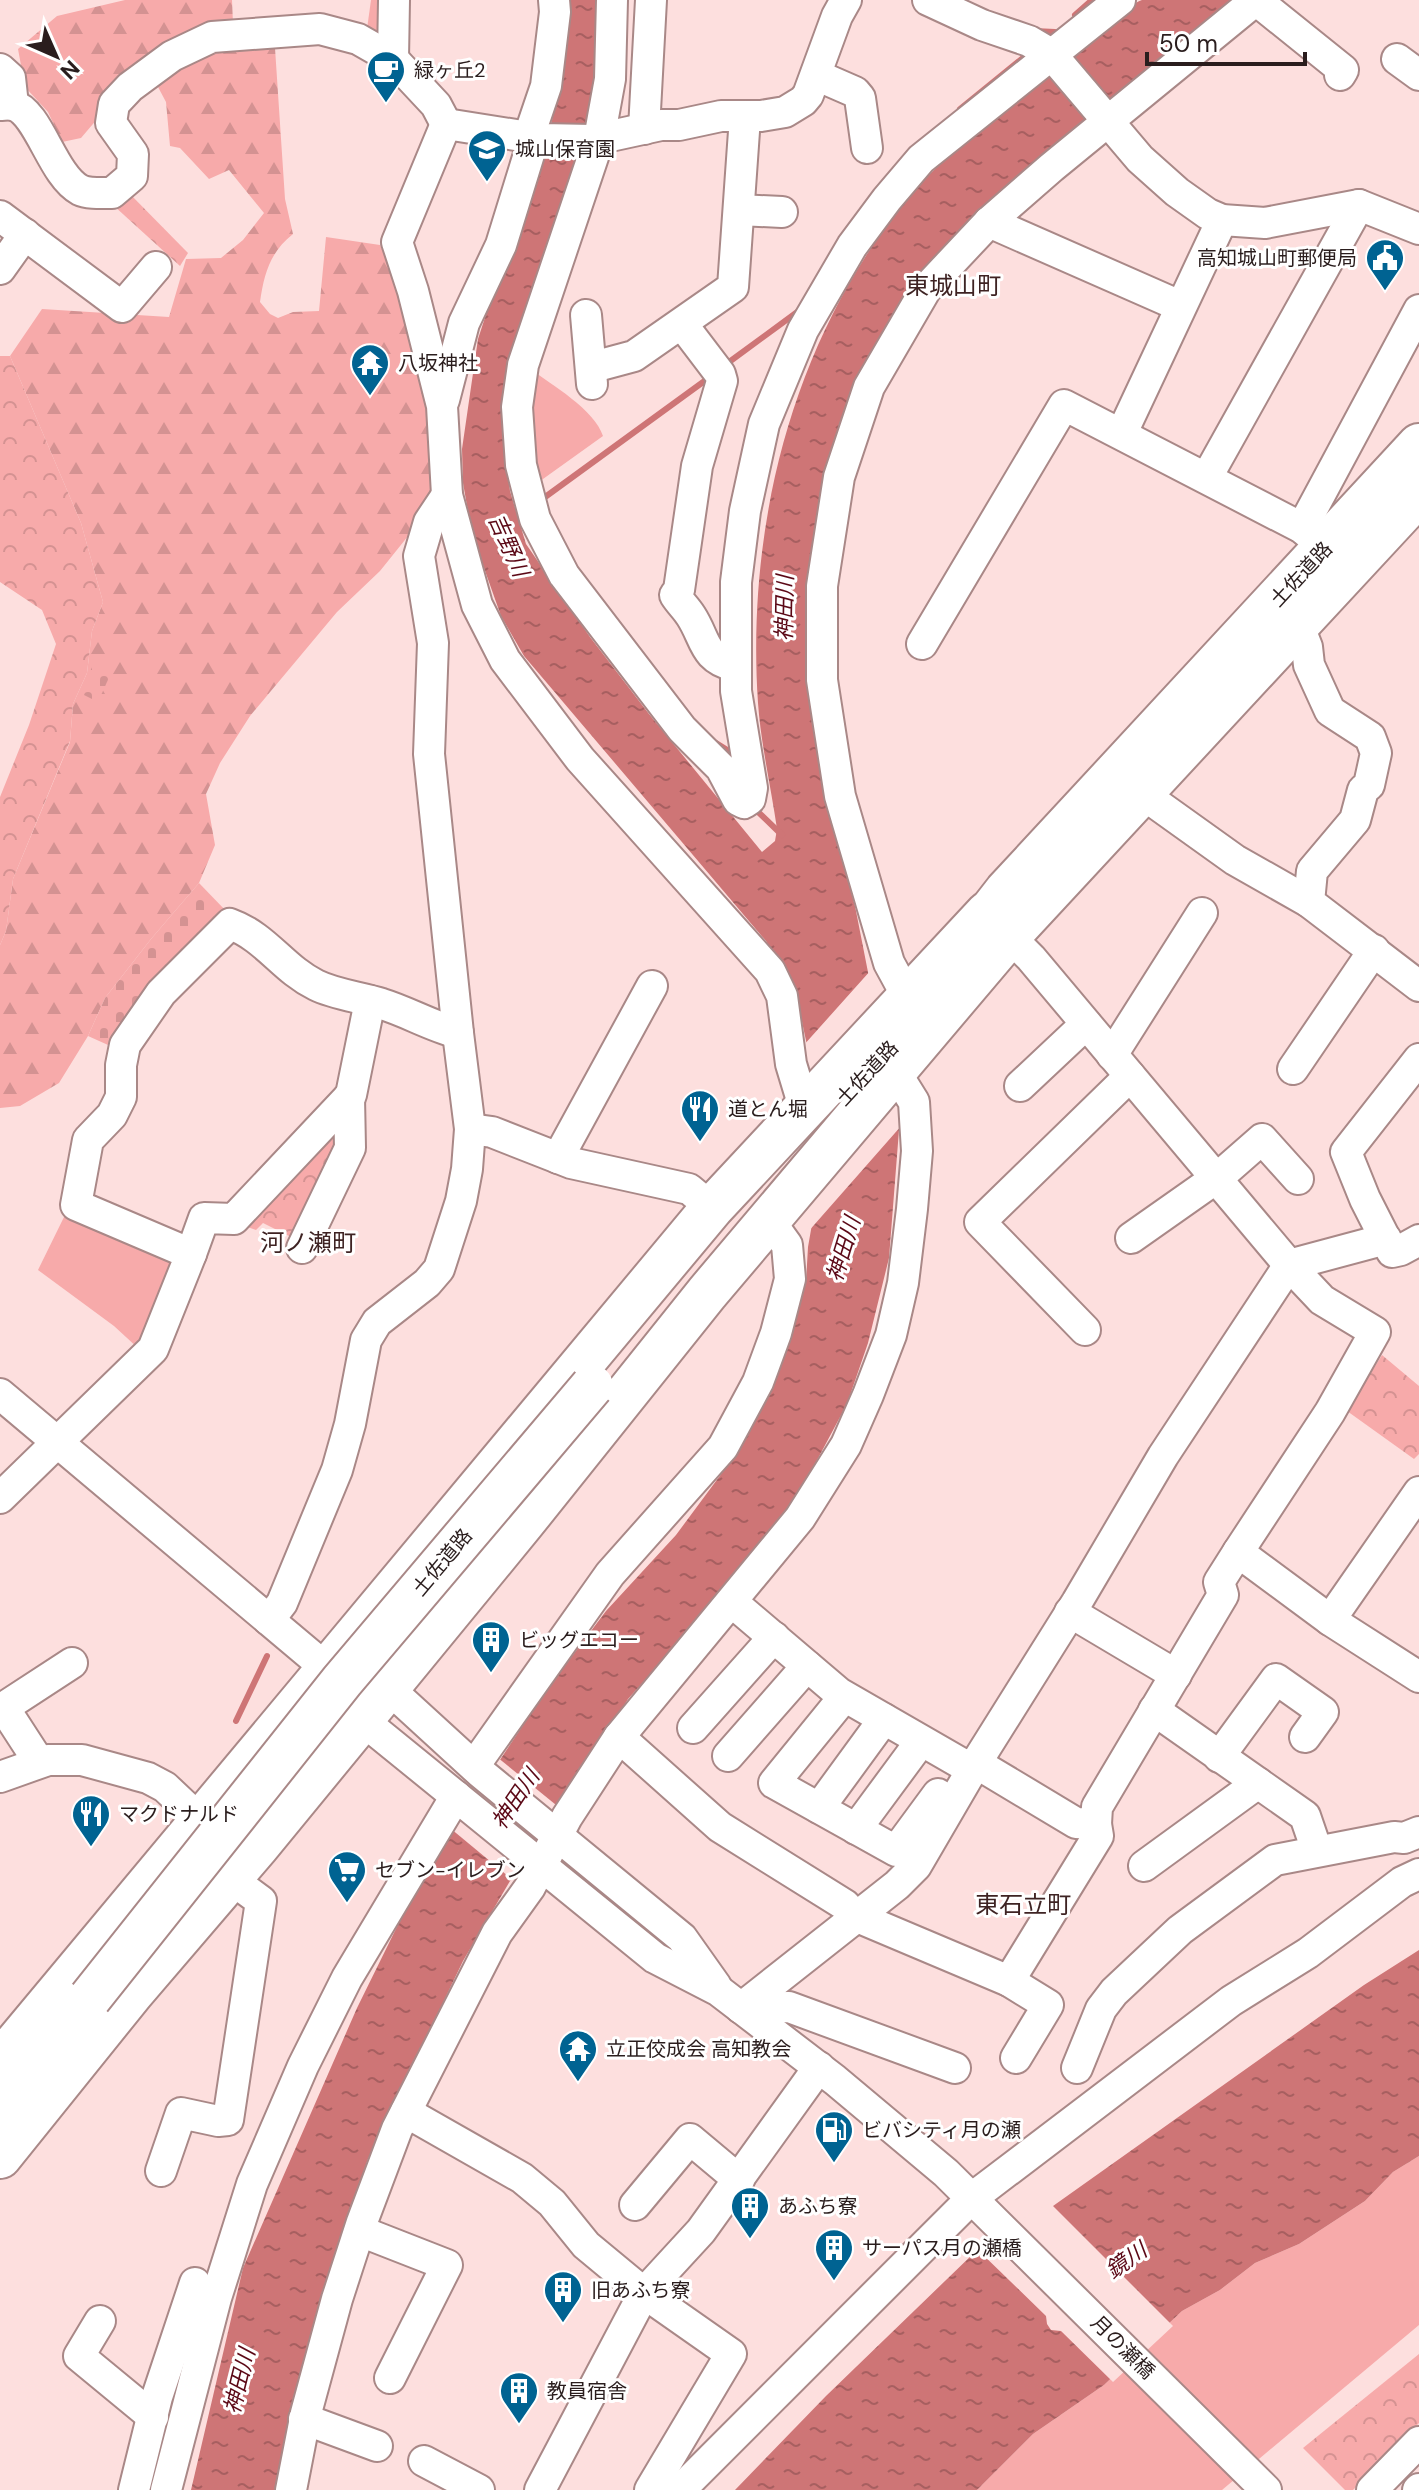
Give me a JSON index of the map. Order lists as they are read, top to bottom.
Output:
{
  "streets": {
    "highway": ["土佐道路"],
    "street": ["月の瀬橋"]
  },
  "districts": ["東城山町", "河ノ瀬町", "東石立町"],
  "water": ["吉野川", "神田川", "鏡川"],
  "places": {
    "cafe": ["緑ヶ丘2"],
    "school or university": ["城山保育園"],
    "public building": ["高知城山町郵便局"],
    "temple": ["八坂神社", "立正佼成会 高知教会"],
    "restaurant": ["道とん堀", "マクドナルド"],
    "building": [
      "ビッグエコー",
      "あふち寮",
      "サーパス月の瀬橋",
      "旧あふち寮",
      "教員宿舎"
    ],
    "supermarket": ["セブン-イレブン"],
    "fuel station": ["ビバシティ月の瀬"]
  },
  "scale_bar": "50 m",
  "north": "bottom right"
}
